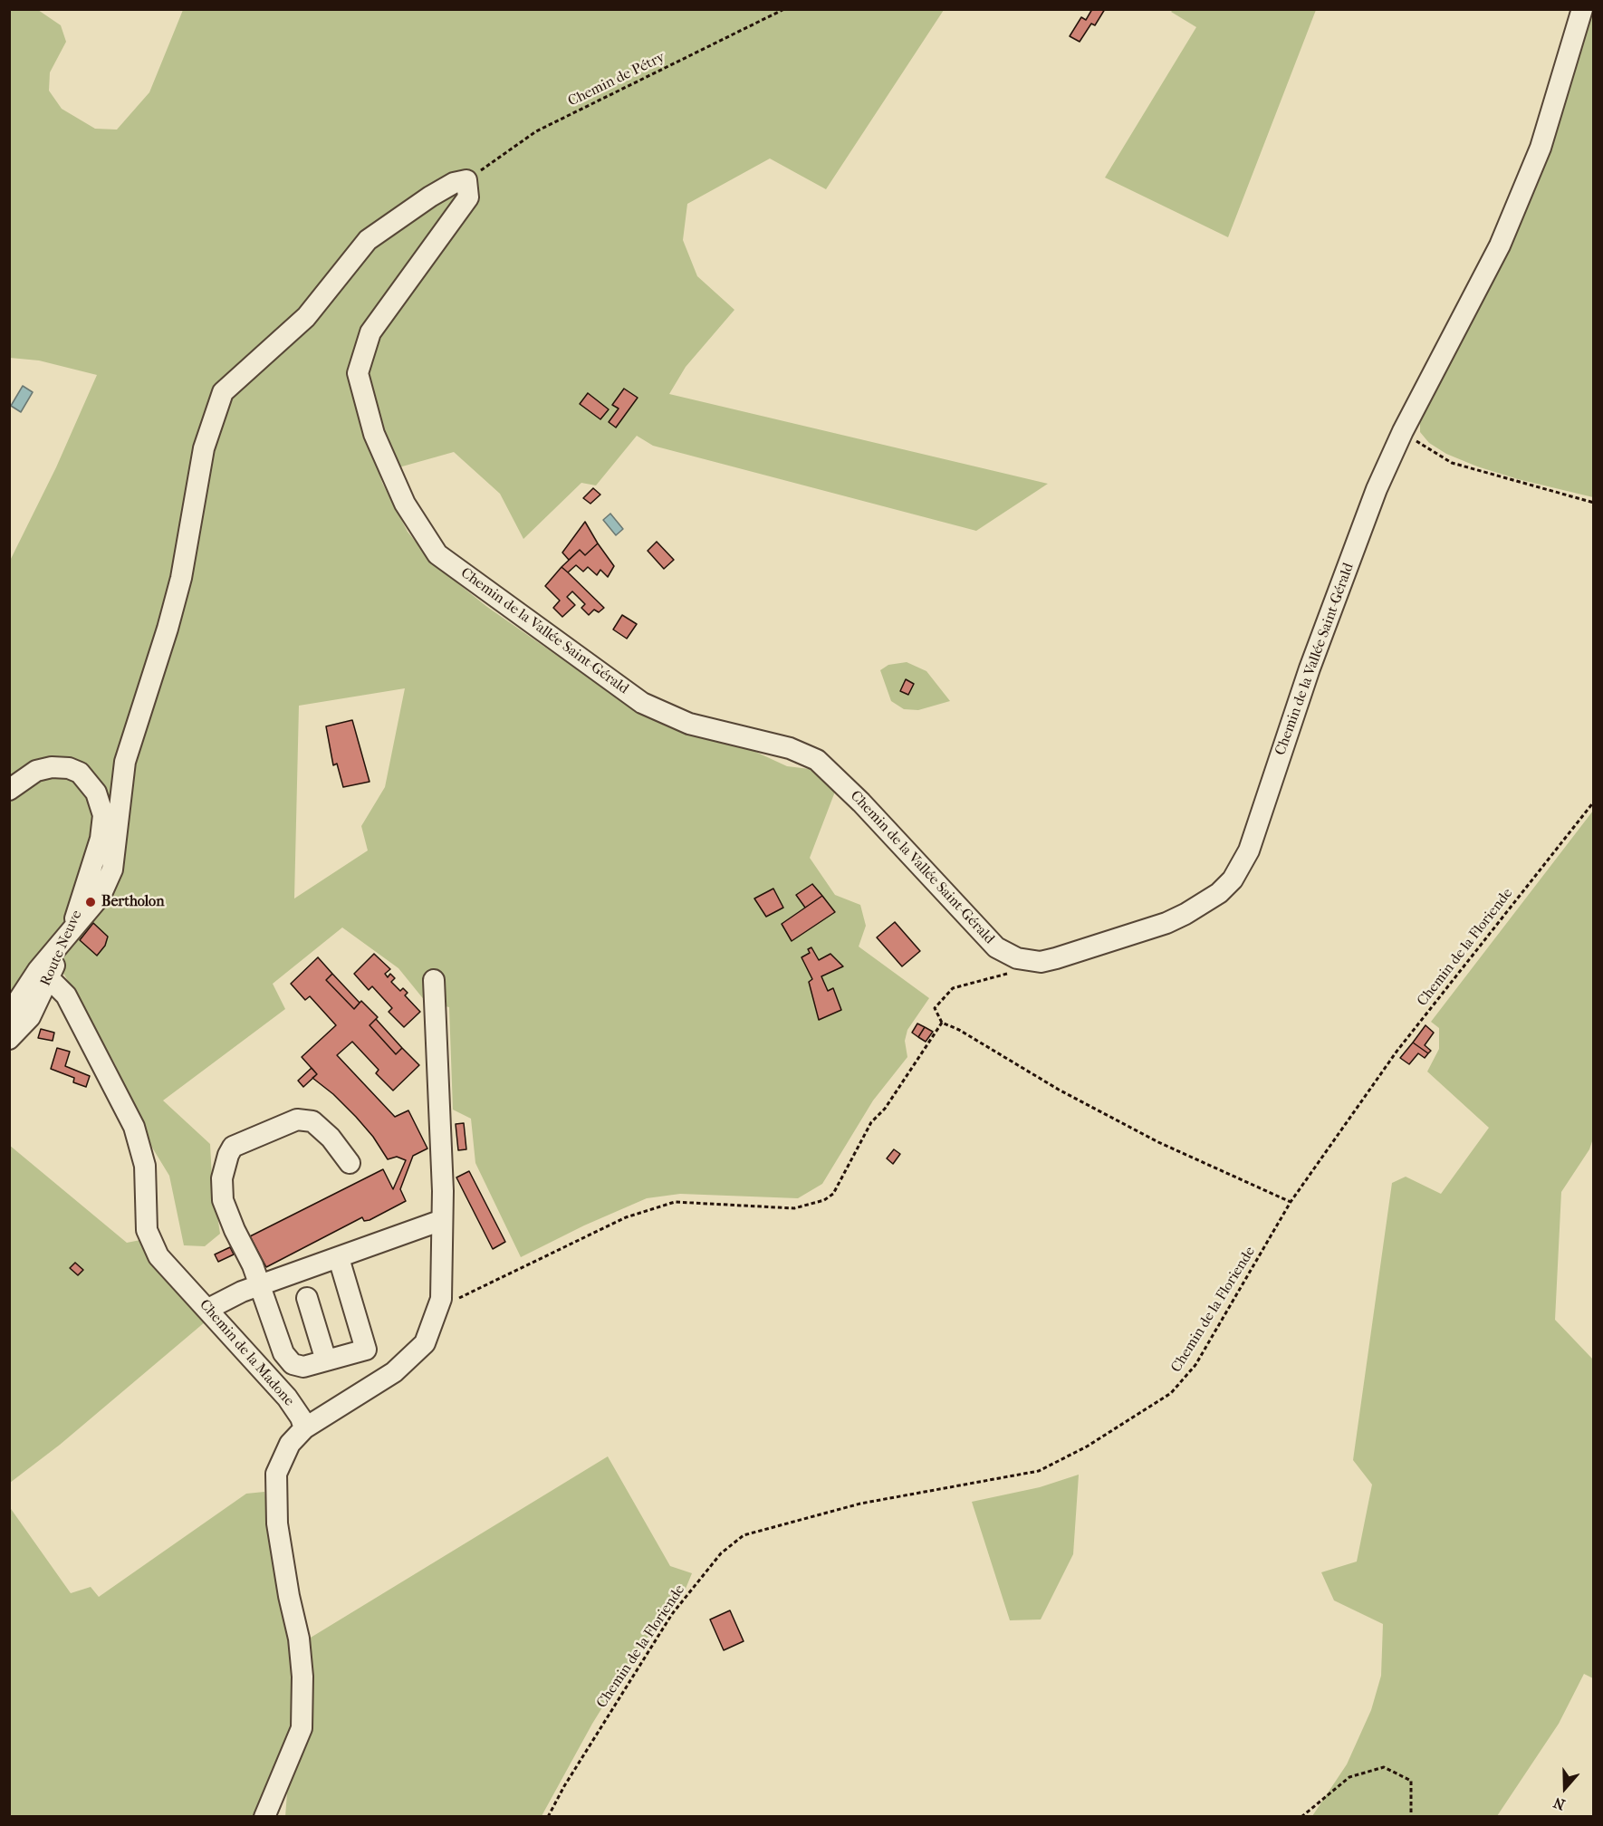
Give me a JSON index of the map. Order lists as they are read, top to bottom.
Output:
{
  "streets": {
    "street": ["Chemin de la Vallée Saint-Gérald", "Route Neuve", "Chemin de la Madone"],
    "path": ["Chemin de Pétry", "Chemin de la Floriende"]
  },
  "crossings": [
    ["Chemin de Pétry", "Chemin de la Vallée Saint-Gérald"],
    ["Route Neuve", "Chemin de la Madone"]
  ],
  "places": ["Bertholon"],
  "north": "bottom"
}
